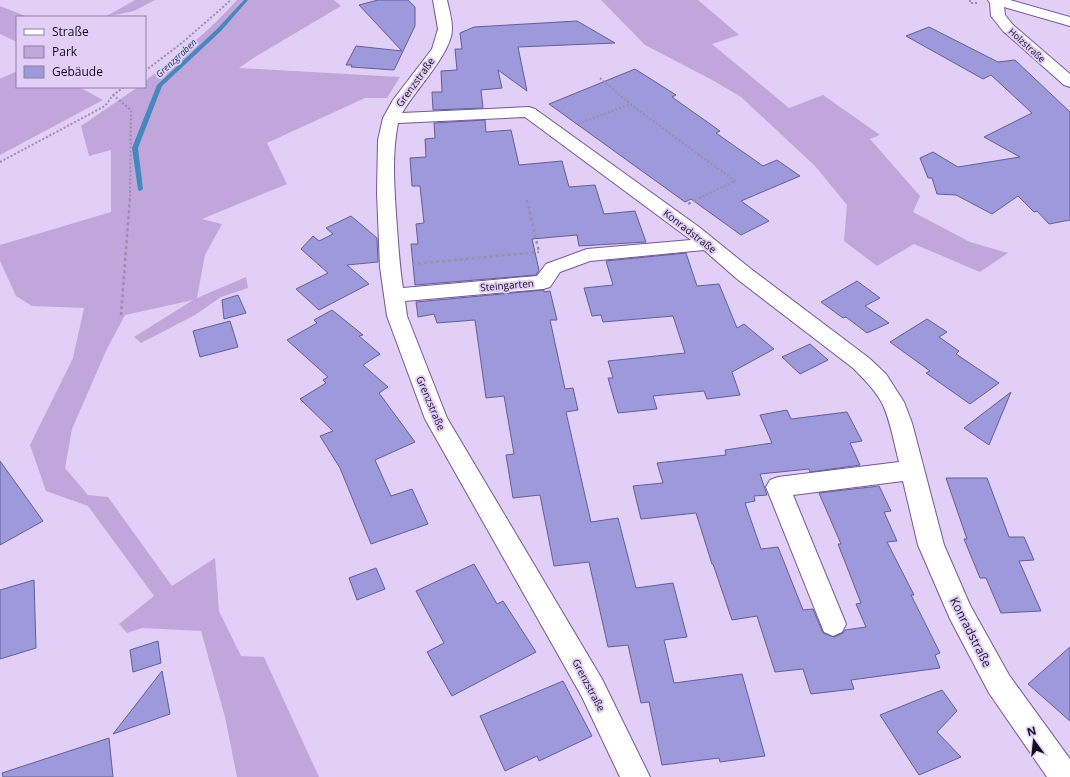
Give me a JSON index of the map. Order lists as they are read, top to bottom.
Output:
{
  "streets": {
    "street": [
      "Holzstraße",
      "Grenzstraße",
      "Konradstraße",
      "Steingarten"
    ]
  },
  "crossings": [
    ["Grenzstraße", "Konradstraße"],
    ["Grenzstraße", "Steingarten"],
    ["Konradstraße", "Steingarten"]
  ],
  "water": ["Grenzgraben"],
  "legend": ["Straße", "Park", "Gebäude"],
  "north": "top"
}
